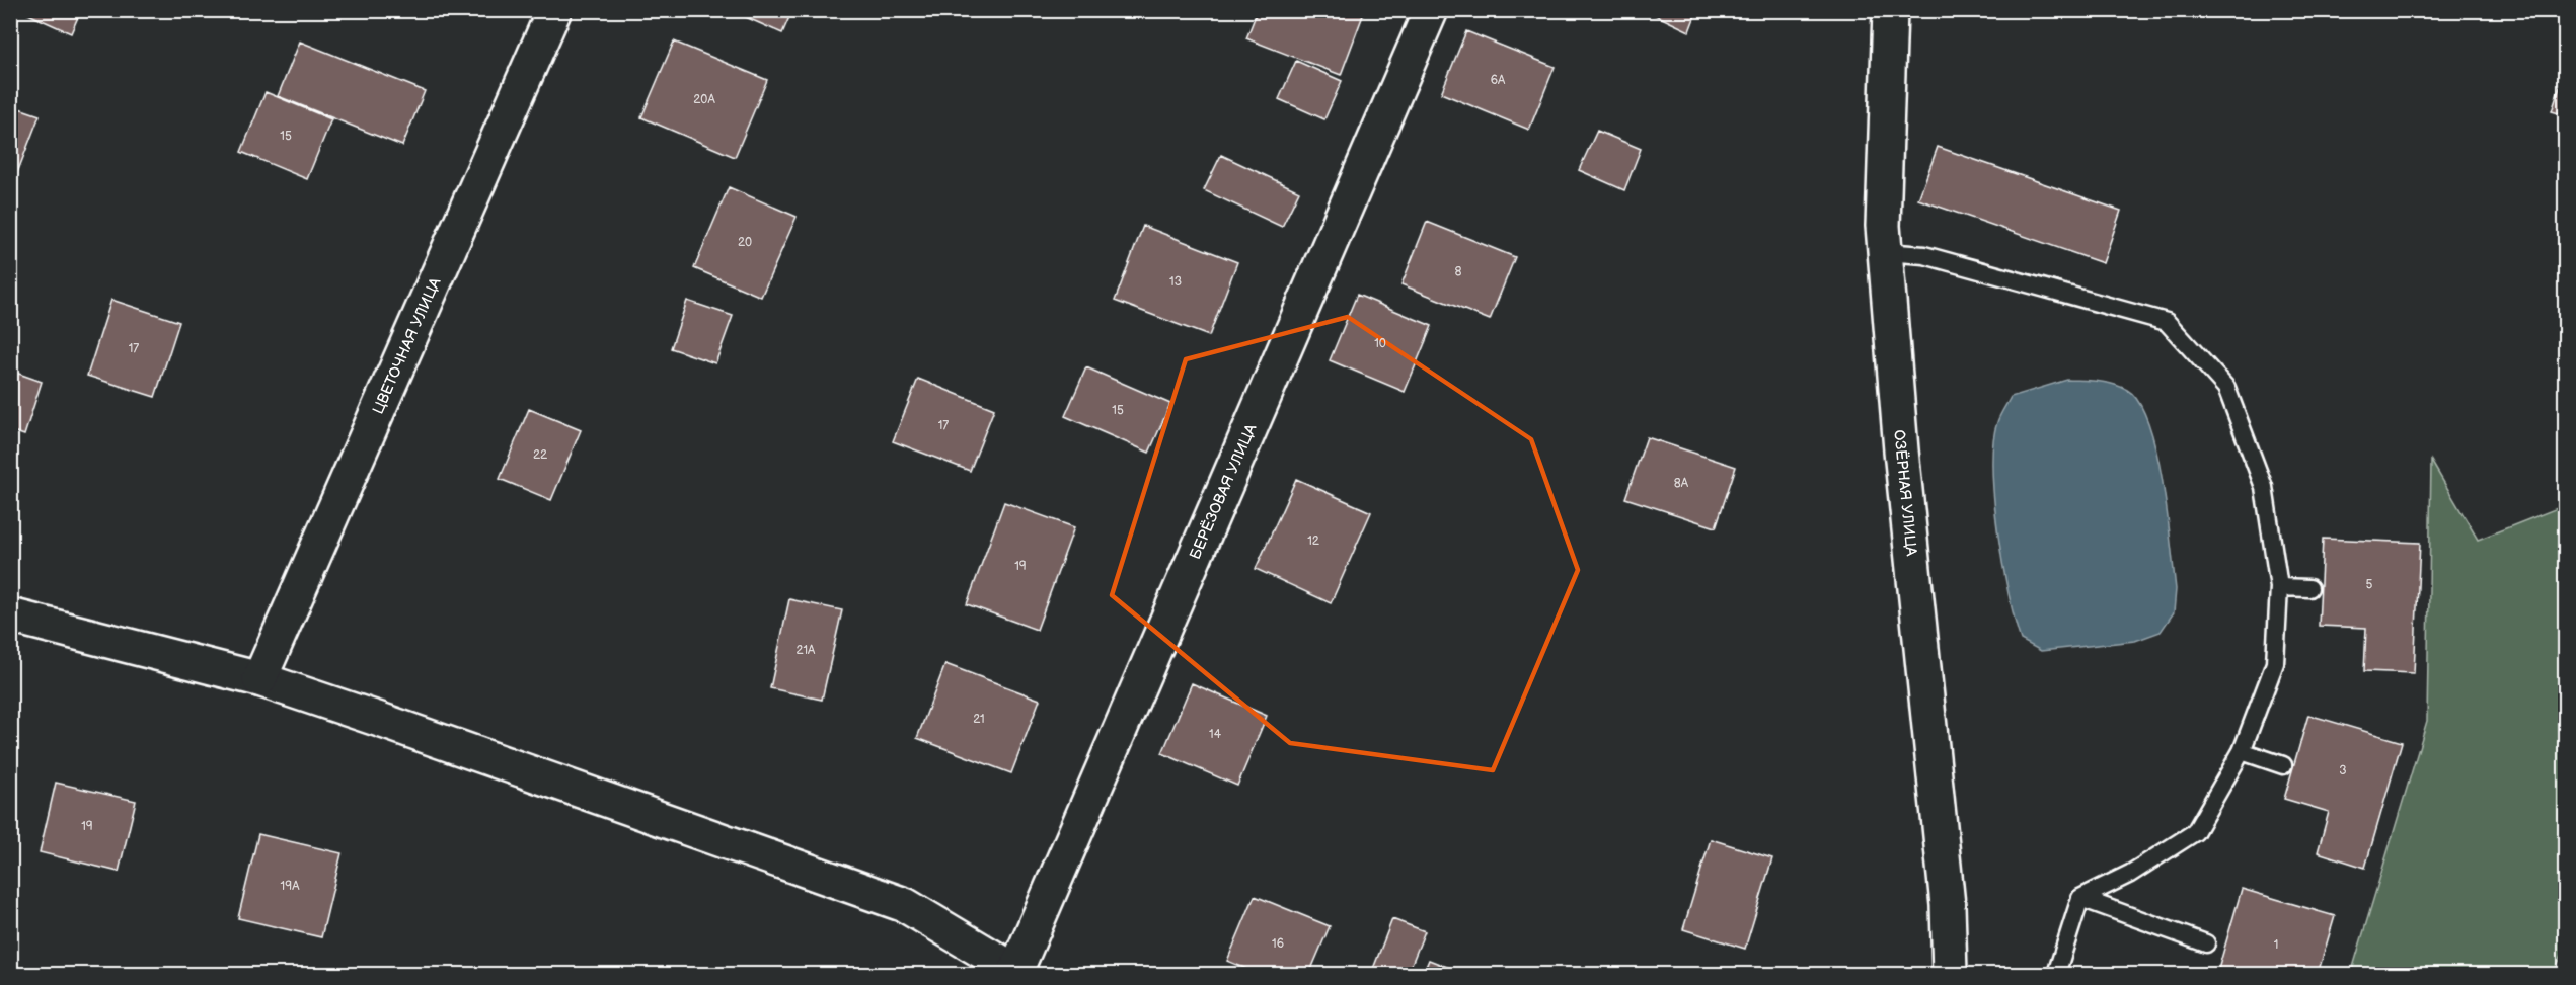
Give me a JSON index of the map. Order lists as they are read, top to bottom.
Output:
{
  "streets": {
    "street": ["ЦВЕТОЧНАЯ УЛИЦА", "БЕРЁЗОВАЯ УЛИЦА", "ОЗЁРНАЯ УЛИЦА"]
  },
  "house_numbers": [
    "6А",
    "20А",
    "15",
    "20",
    "8",
    "13",
    "10",
    "17",
    "15",
    "17",
    "22",
    "8А",
    "12",
    "19",
    "5",
    "21А",
    "21",
    "14",
    "3",
    "19",
    "19А",
    "16",
    "1"
  ]
}
